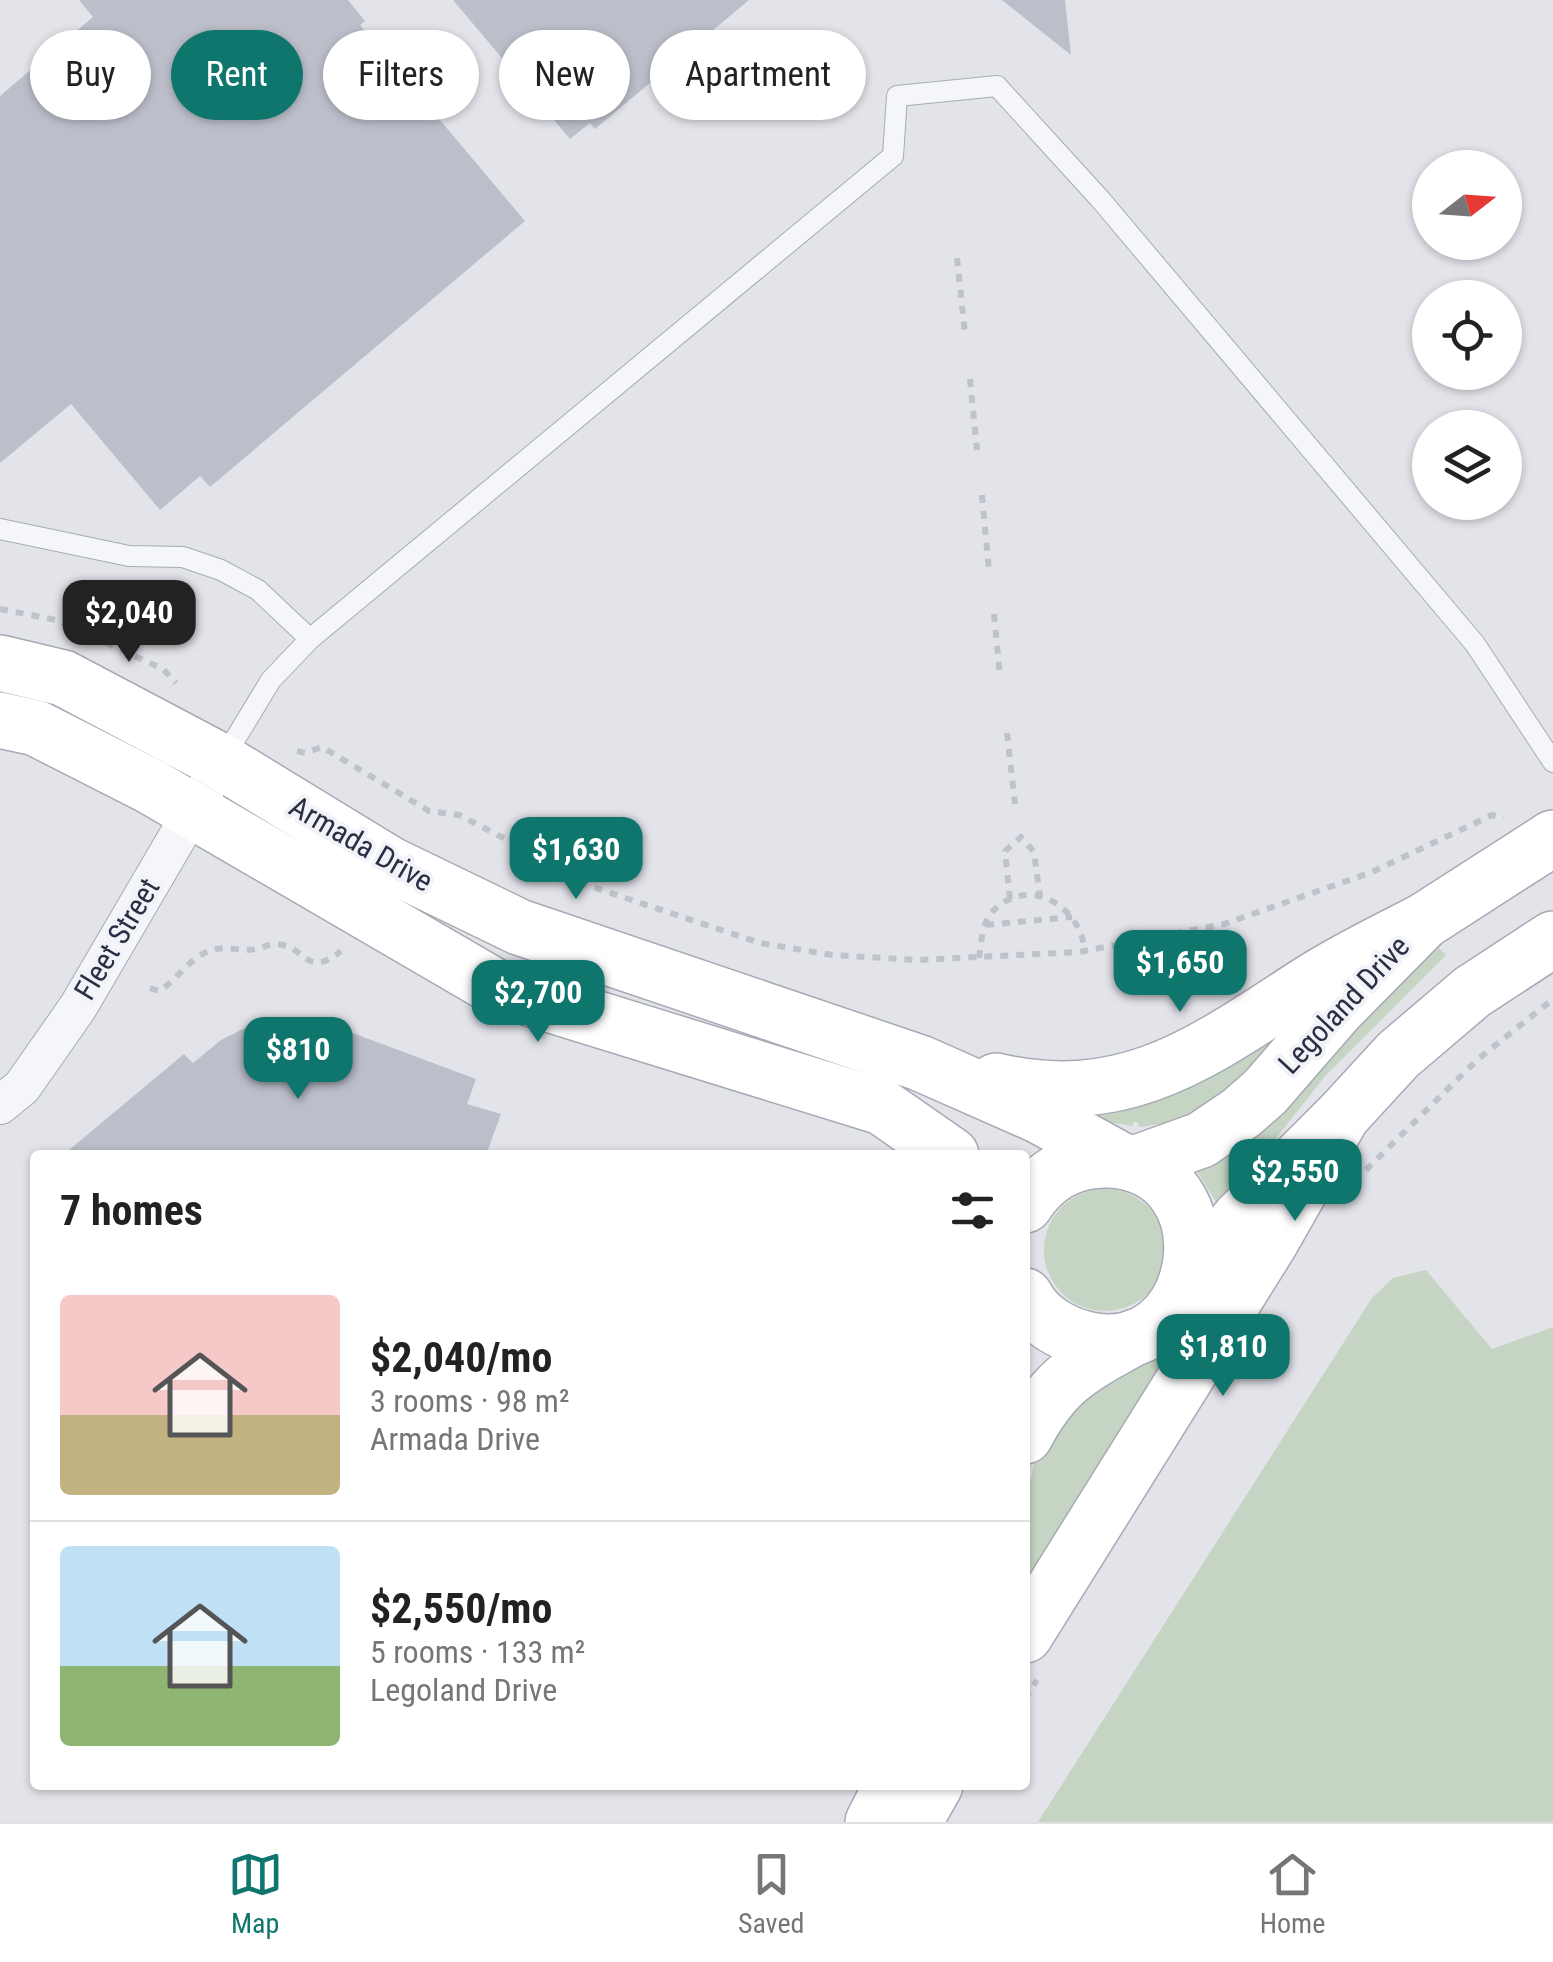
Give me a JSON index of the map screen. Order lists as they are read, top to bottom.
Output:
{
  "streets": {
    "main road": ["Armada Drive", "Legoland Drive"],
    "street": ["Fleet Street"]
  },
  "crossings": [
    ["Armada Drive", "Fleet Street"],
    ["Armada Drive", "Legoland Drive"]
  ],
  "north": "right",
  "page": {
    "chip": [
      "Buy",
      "Rent",
      "Filters",
      "New",
      "Apartment"
    ],
    "price": [
      "$2,040",
      "$1,630",
      "$1,650",
      "$2,700",
      "$810",
      "$2,550",
      "$1,810"
    ],
    "heading": "7 homes",
    "list": [
      {
        "name": "$2,040/mo",
        "note": "3 rooms · 98 m² · Armada Drive"
      },
      {
        "name": "$2,550/mo",
        "note": "5 rooms · 133 m² · Legoland Drive"
      }
    ],
    "tabs": ["Map", "Saved", "Home"]
  }
}
